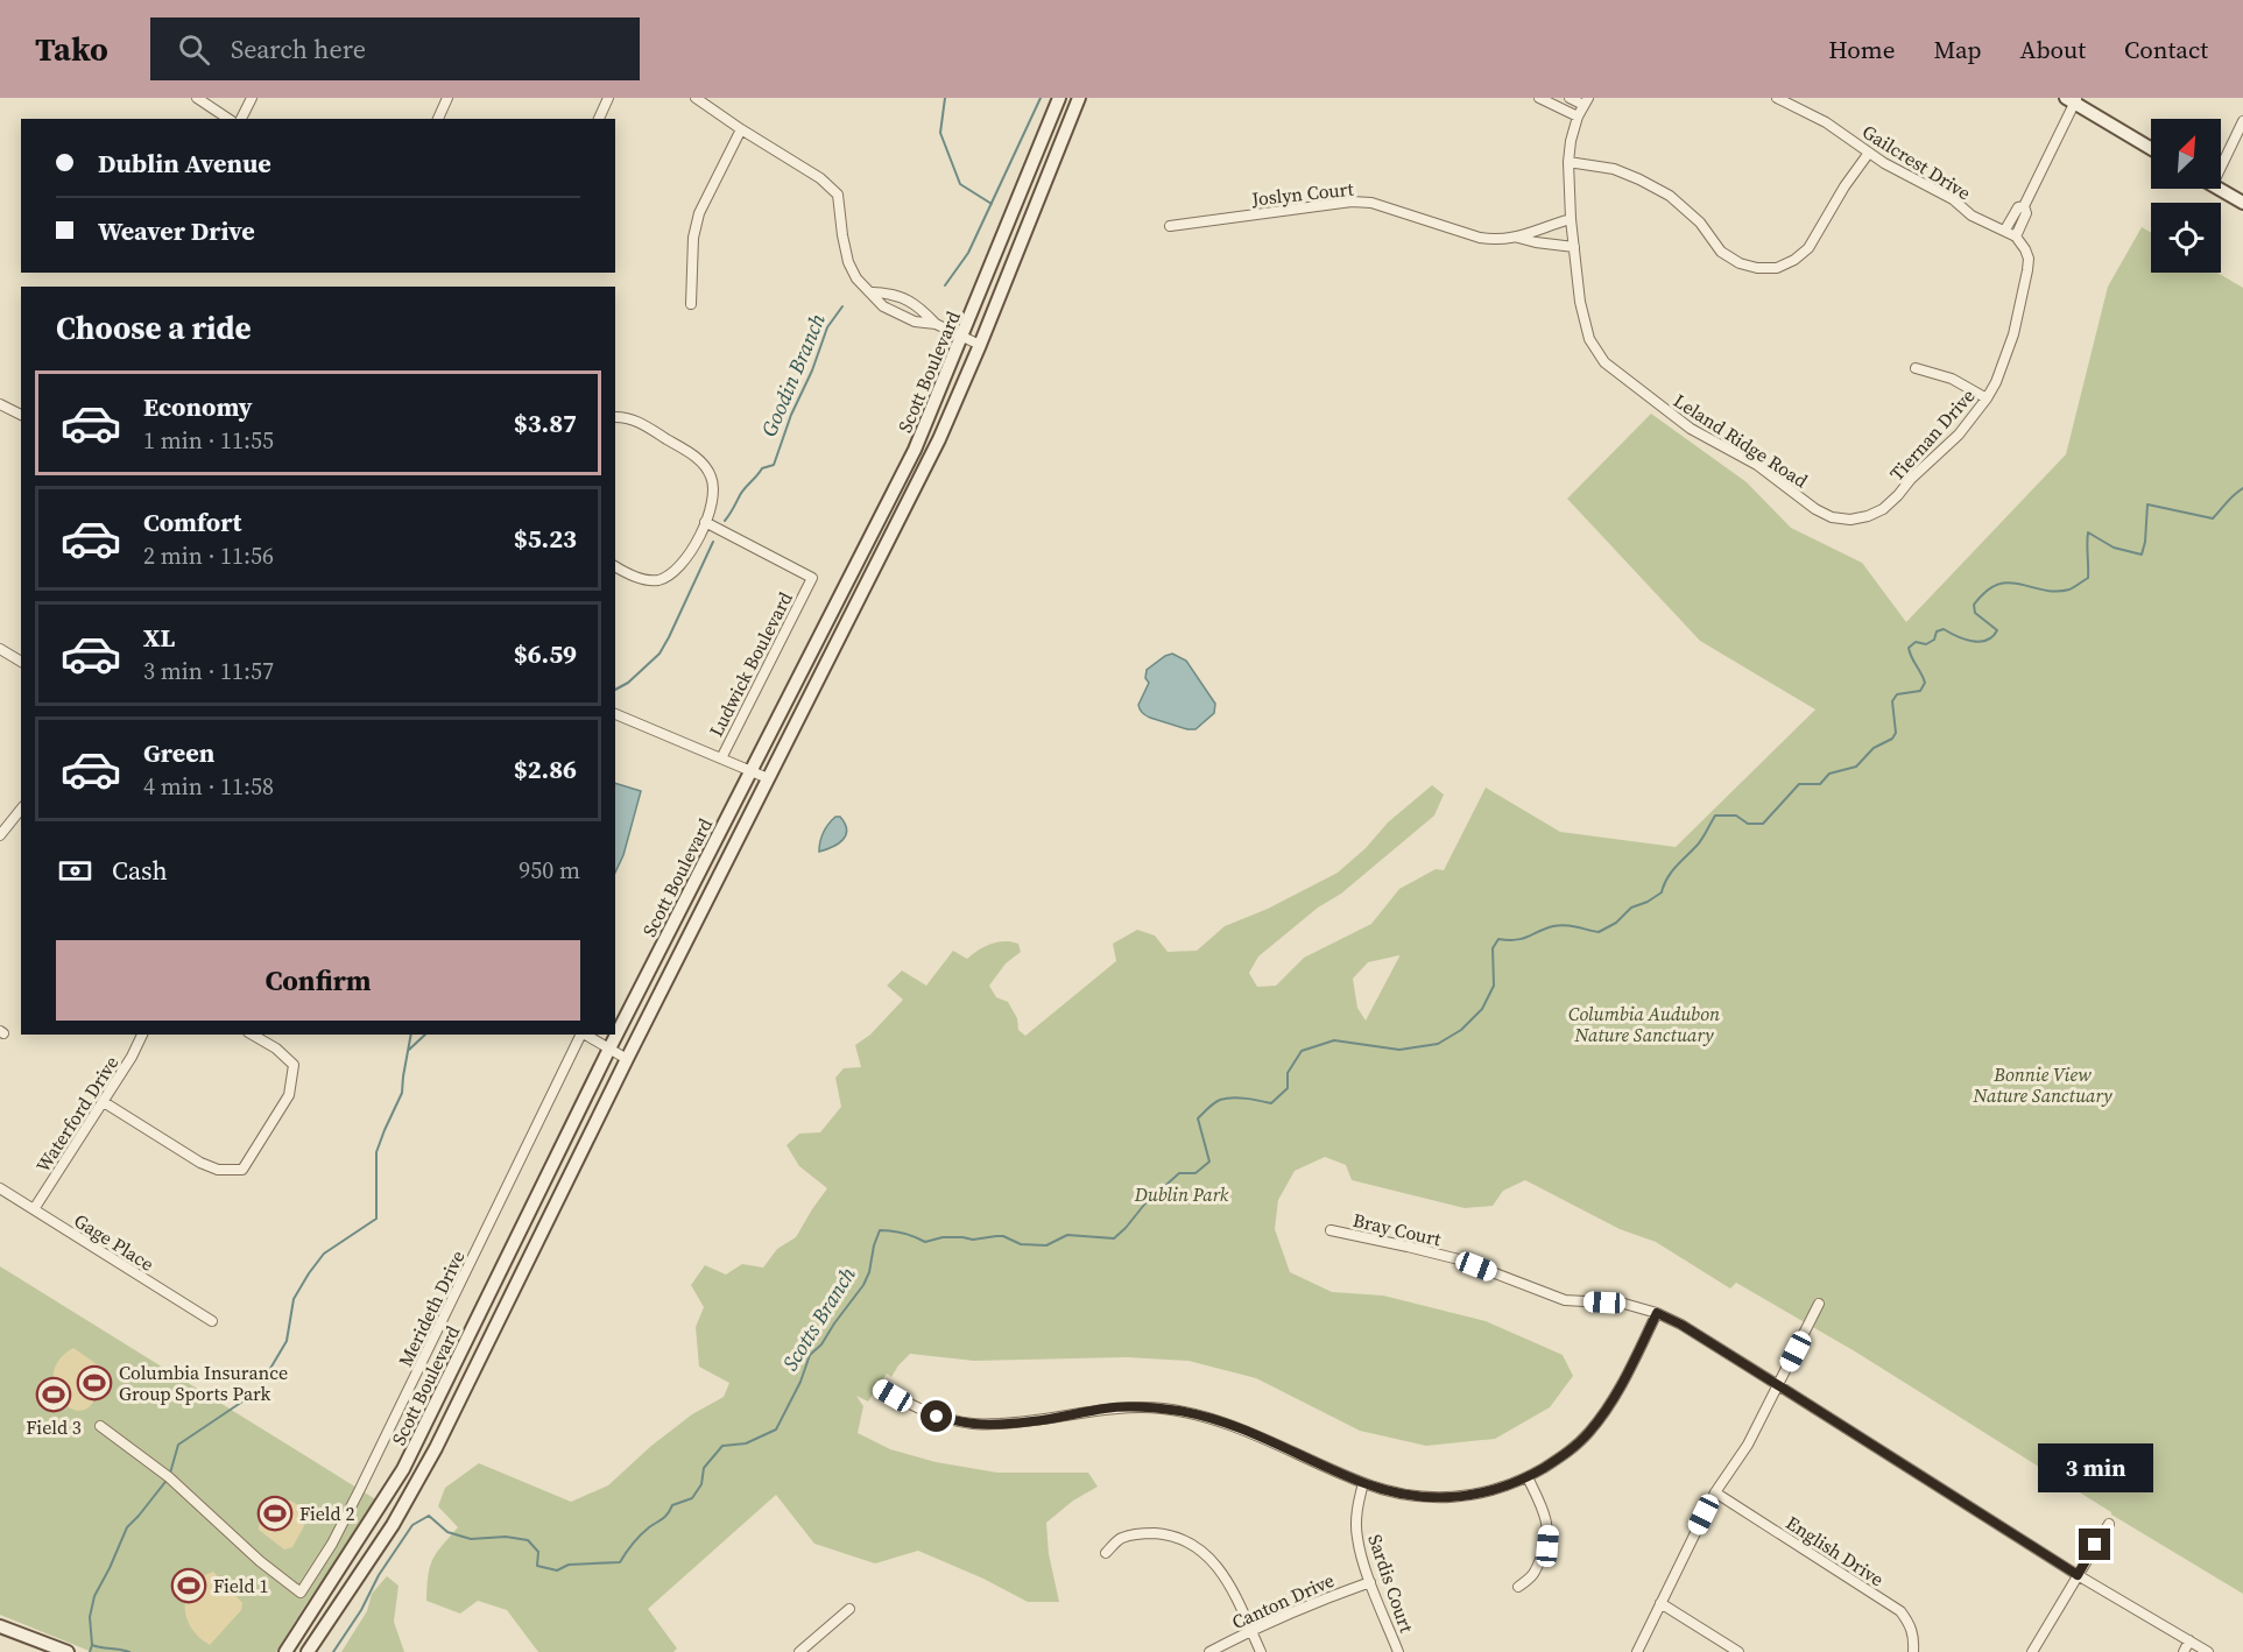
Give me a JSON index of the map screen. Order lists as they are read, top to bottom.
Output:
{
  "streets": {
    "main road": ["Scott Boulevard"],
    "street": [
      "Gailcrest Drive",
      "Joslyn Court",
      "Tiernan Drive",
      "Leland Ridge Road",
      "Ludwick Boulevard",
      "Waterford Drive",
      "Bray Court",
      "Gage Place",
      "Merideth Drive",
      "English Drive",
      "Sardis Court",
      "Canton Drive"
    ]
  },
  "crossings": [
    ["Joslyn Court", "Leland Ridge Road"],
    ["Tiernan Drive", "Leland Ridge Road"],
    ["Waterford Drive", "Gage Place"],
    ["Sardis Court", "Canton Drive"]
  ],
  "water": ["Goodin Branch", "Scotts Branch"],
  "parks": ["Columbia Audubon Nature Sanctuary", "Bonnie View Nature Sanctuary", "Dublin Park"],
  "places": {
    "sports": [
      "Columbia Insurance Group Sports Park",
      "Field 3",
      "Field 2",
      "Field 1"
    ]
  },
  "north": "top right",
  "page": {
    "header": "Tako",
    "search": "Search here",
    "nav": [
      "Home",
      "Map",
      "About",
      "Contact"
    ],
    "banner": ["Dublin Avenue", "Weaver Drive"],
    "heading": "Choose a ride",
    "list": [
      {
        "name": "Economy",
        "note": "1 min · 11:55",
        "value": "$3.87"
      },
      {
        "name": "Comfort",
        "note": "2 min · 11:56",
        "value": "$5.23"
      },
      {
        "name": "XL",
        "note": "3 min · 11:57",
        "value": "$6.59"
      },
      {
        "name": "Green",
        "note": "4 min · 11:58",
        "value": "$2.86"
      }
    ],
    "pay": ["Cash", "950 m"],
    "buttons": "Confirm",
    "bubble": "3 min"
  }
}
